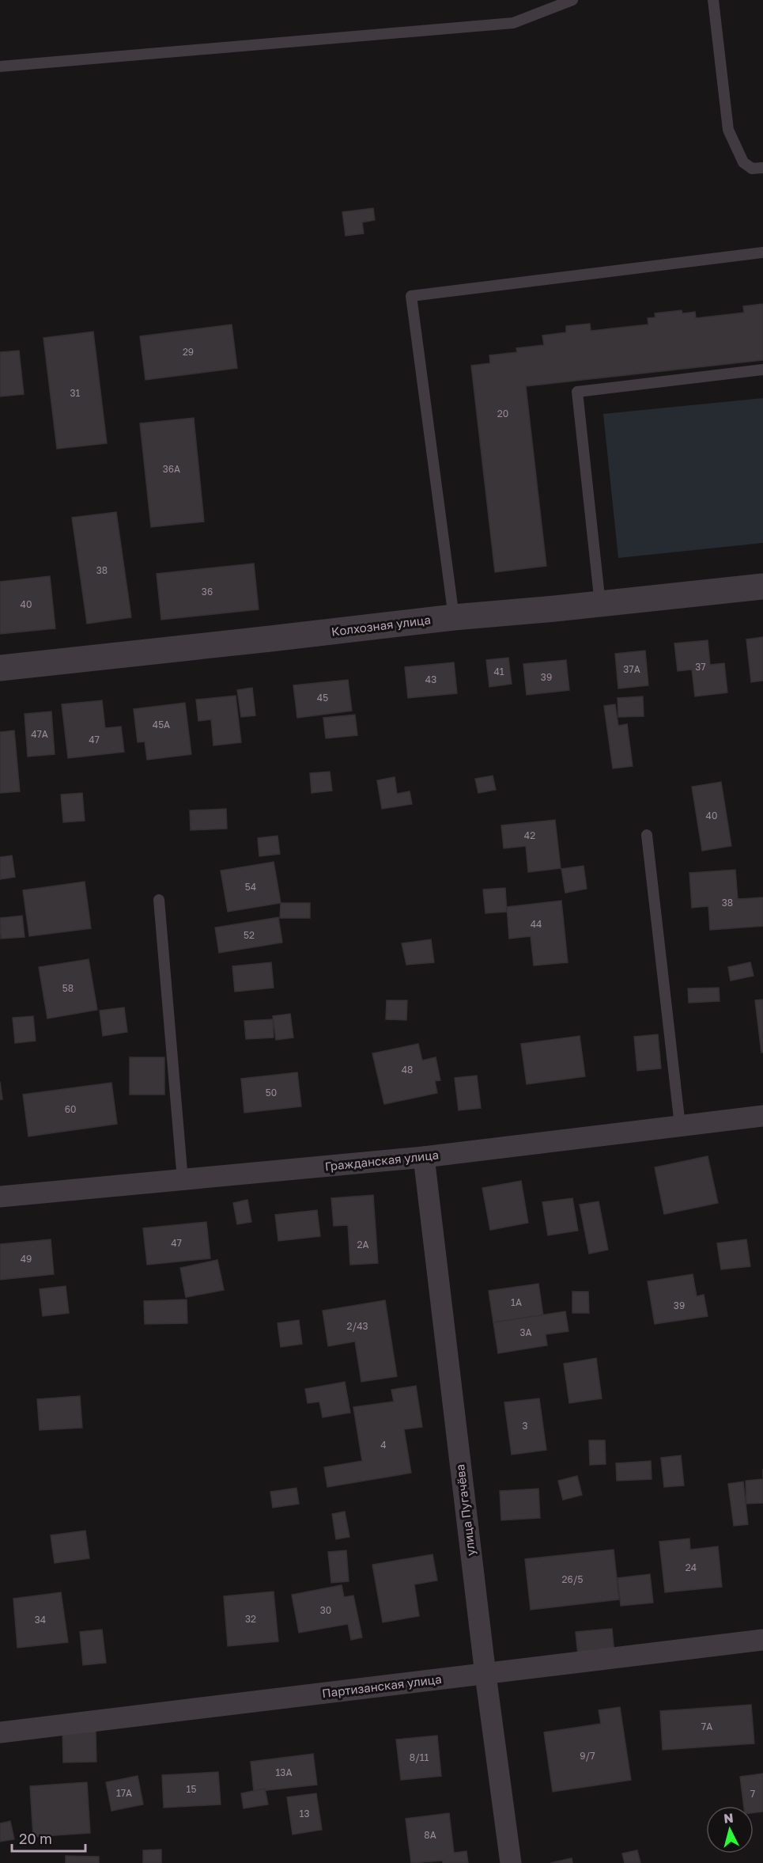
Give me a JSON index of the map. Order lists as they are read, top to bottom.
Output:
{
  "streets": {
    "street": [
      "Колхозная улица",
      "Гражданская улица",
      "улица Пугачёва",
      "Партизанская улица"
    ]
  },
  "crossings": [
    ["Гражданская улица", "улица Пугачёва"],
    ["улица Пугачёва", "Партизанская улица"]
  ],
  "house_numbers": [
    "29",
    "31",
    "20",
    "36А",
    "38",
    "36",
    "40",
    "37",
    "37А",
    "41",
    "39",
    "43",
    "45",
    "45А",
    "47А",
    "47",
    "40",
    "42",
    "54",
    "38",
    "44",
    "52",
    "58",
    "48",
    "50",
    "60",
    "47",
    "2А",
    "49",
    "1А",
    "39",
    "2/43",
    "3А",
    "3",
    "4",
    "24",
    "26/5",
    "30",
    "32",
    "34",
    "7А",
    "9/7",
    "8/11",
    "13А",
    "15",
    "17А",
    "7",
    "13",
    "8А"
  ],
  "scale_bar": "20 m",
  "north": "top"
}
